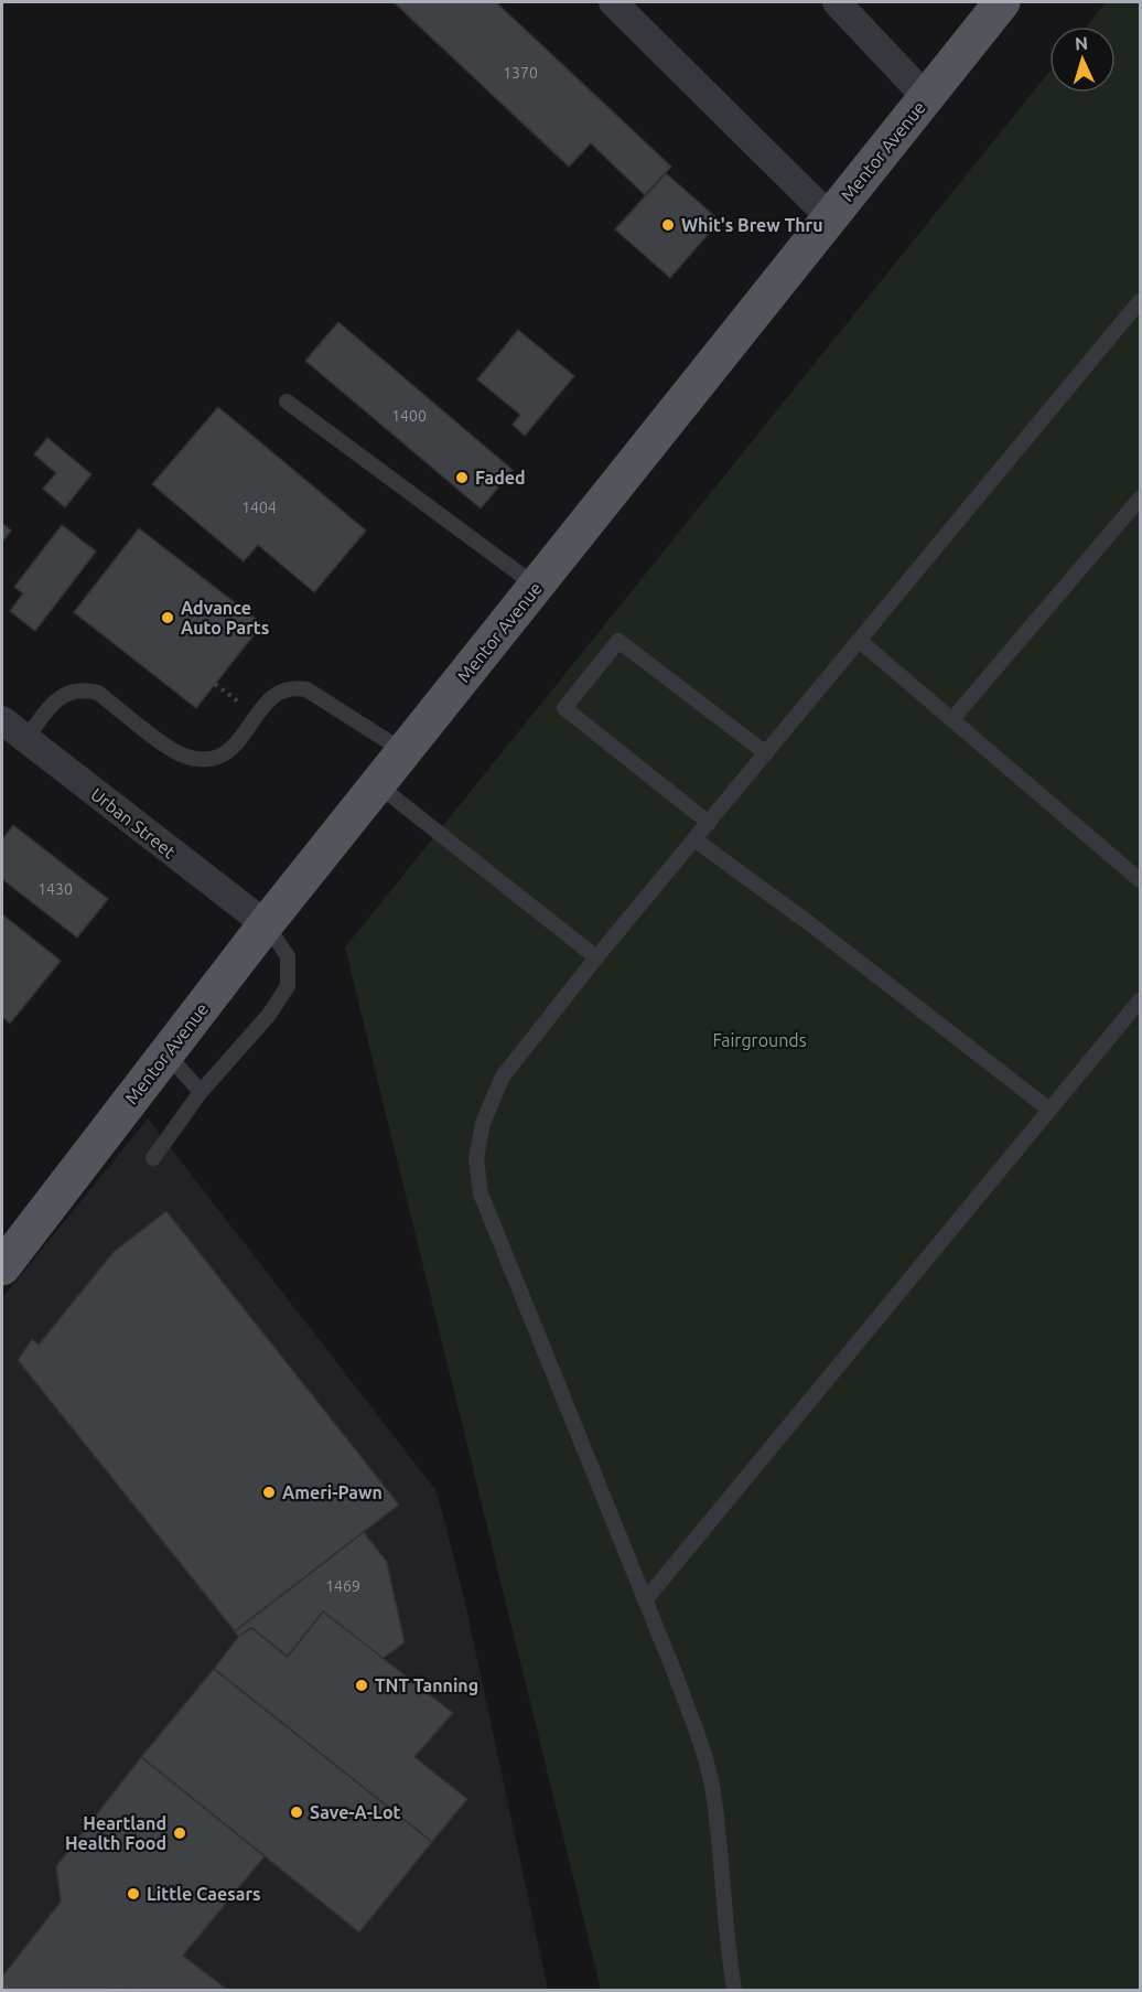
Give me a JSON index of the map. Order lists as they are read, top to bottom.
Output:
{
  "streets": {
    "main road": ["Mentor Avenue"],
    "street": ["Urban Street"]
  },
  "crossings": [
    ["Mentor Avenue", "Urban Street"]
  ],
  "parks": ["Fairgrounds"],
  "places": [
    "Whit's Brew Thru",
    "Faded",
    "Advance Auto Parts",
    "Ameri-Pawn",
    "TNT Tanning",
    "Save-A-Lot",
    "Heartland Health Food",
    "Little Caesars"
  ],
  "house_numbers": [
    "1370",
    "1400",
    "1404",
    "1430",
    "1469"
  ],
  "north": "top"
}
